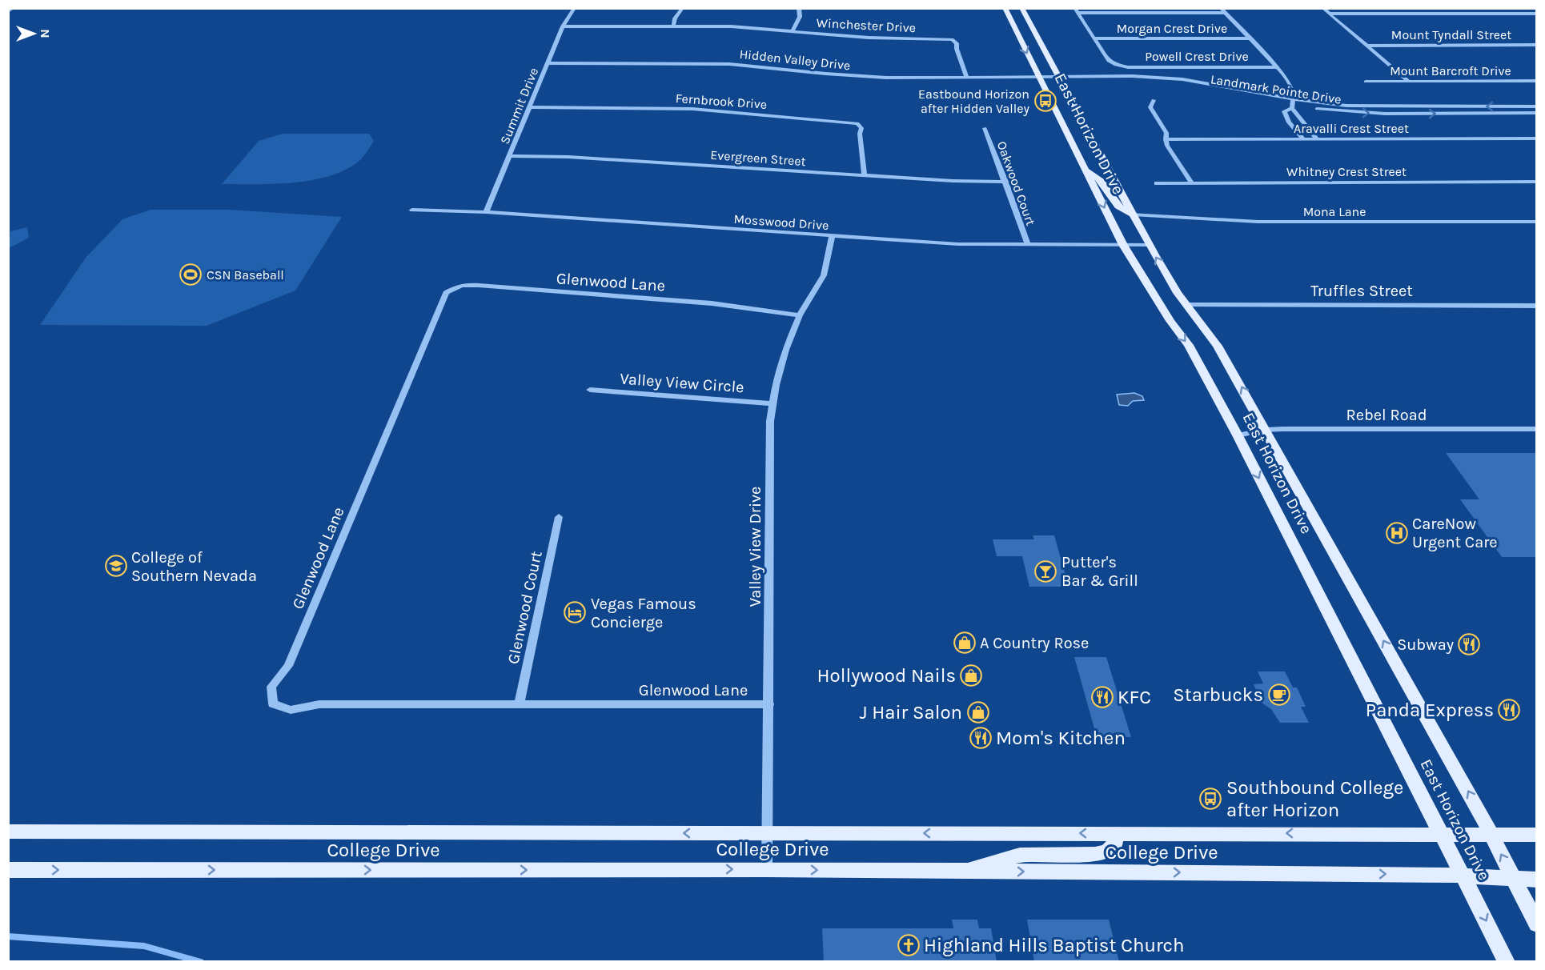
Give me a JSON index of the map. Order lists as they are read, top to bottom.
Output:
{
  "streets": {
    "main road": ["East Horizon Drive", "College Drive"],
    "street": [
      "Winchester Drive",
      "Morgan Crest Drive",
      "Mount Tyndall Street",
      "Powell Crest Drive",
      "Hidden Valley Drive",
      "Mount Barcroft Drive",
      "Landmark Pointe Drive",
      "Fernbrook Drive",
      "Summit Drive",
      "Aravalli Crest Street",
      "Evergreen Street",
      "Whitney Crest Street",
      "Oakwood Court",
      "Mona Lane",
      "Mosswood Drive",
      "Glenwood Lane",
      "Truffles Street",
      "Valley View Circle",
      "Rebel Road",
      "Valley View Drive",
      "Glenwood Court"
    ]
  },
  "crossings": [
    ["Winchester Drive", "Hidden Valley Drive"],
    ["Winchester Drive", "Summit Drive"],
    ["Morgan Crest Drive", "Powell Crest Drive"],
    ["Hidden Valley Drive", "Landmark Pointe Drive"],
    ["Hidden Valley Drive", "Summit Drive"],
    ["Hidden Valley Drive", "East Horizon Drive"],
    ["Landmark Pointe Drive", "East Horizon Drive"],
    ["Fernbrook Drive", "Summit Drive"],
    ["Fernbrook Drive", "Evergreen Street"],
    ["Summit Drive", "Evergreen Street"],
    ["Summit Drive", "Mosswood Drive"],
    ["East Horizon Drive", "Mona Lane"],
    ["East Horizon Drive", "Mosswood Drive"],
    ["East Horizon Drive", "Truffles Street"],
    ["East Horizon Drive", "Rebel Road"],
    ["East Horizon Drive", "College Drive"],
    ["Evergreen Street", "Oakwood Court"],
    ["Oakwood Court", "Mosswood Drive"],
    ["Mosswood Drive", "Valley View Drive"],
    ["Glenwood Lane", "Valley View Drive"],
    ["Glenwood Lane", "Glenwood Court"],
    ["Valley View Circle", "Valley View Drive"],
    ["Valley View Drive", "College Drive"]
  ],
  "places": {
    "bus stop": ["Eastbound Horizon after Hidden Valley", "Southbound College after Horizon"],
    "sports": ["CSN Baseball"],
    "hospital": ["CareNow Urgent Care"],
    "school or university": ["College of Southern Nevada"],
    "bar": ["Putter's Bar & Grill"],
    "hotel": ["Vegas Famous Concierge"],
    "shop": ["A Country Rose", "Hollywood Nails", "J Hair Salon"],
    "restaurant": [
      "Subway",
      "KFC",
      "Panda Express",
      "Mom's Kitchen"
    ],
    "cafe": ["Starbucks"],
    "church": ["Highland Hills Baptist Church"]
  },
  "north": "right"
}
